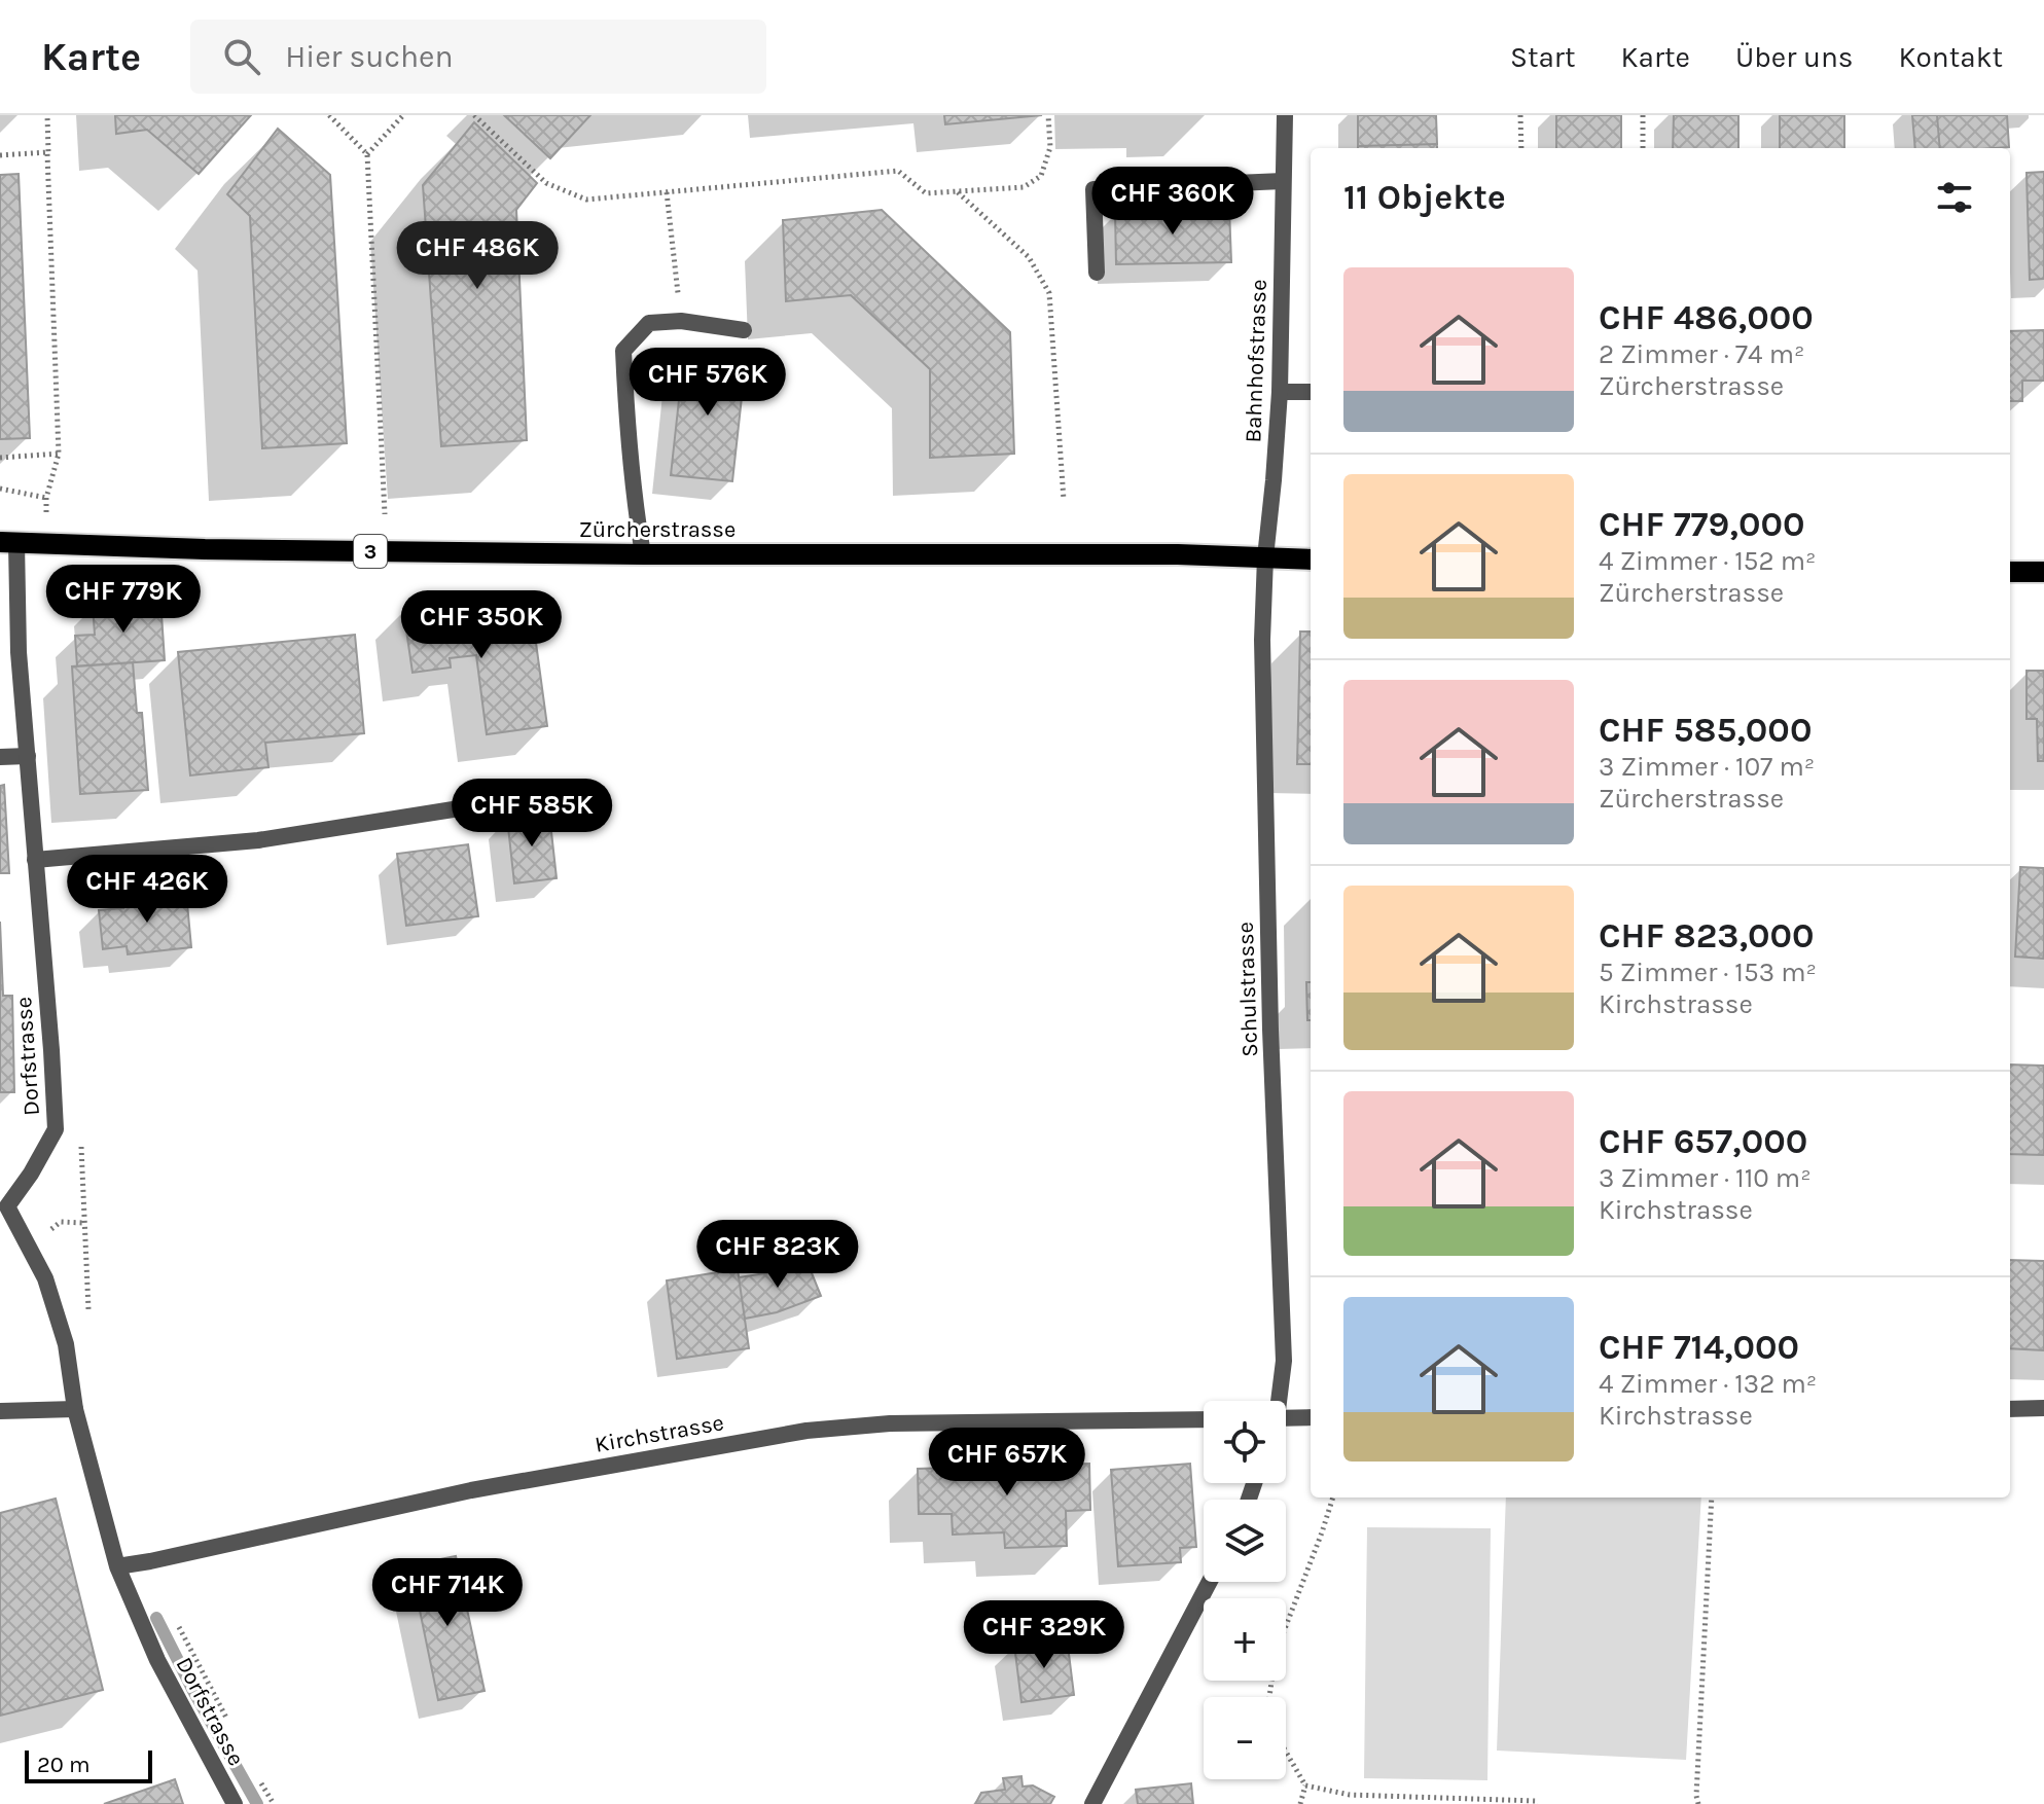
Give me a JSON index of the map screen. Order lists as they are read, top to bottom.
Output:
{
  "streets": {
    "main road": ["Zürcherstrasse", "3"],
    "street": [
      "Bahnhofstrasse",
      "Schulstrasse",
      "Dorfstrasse",
      "Kirchstrasse"
    ]
  },
  "crossings": [
    ["Bahnhofstrasse", "Zürcherstrasse"],
    ["Bahnhofstrasse", "Schulstrasse"],
    ["Zürcherstrasse", "Schulstrasse"],
    ["Zürcherstrasse", "Dorfstrasse"],
    ["Dorfstrasse", "Kirchstrasse"]
  ],
  "scale_bar": "20 m",
  "page": {
    "header": "Karte",
    "search": "Hier suchen",
    "nav": [
      "Start",
      "Karte",
      "Über uns",
      "Kontakt"
    ],
    "heading": "11 Objekte",
    "price": [
      "CHF 360K",
      "CHF 486K",
      "CHF 576K",
      "CHF 779K",
      "CHF 350K",
      "CHF 585K",
      "CHF 426K",
      "CHF 823K",
      "CHF 657K",
      "CHF 714K",
      "CHF 329K"
    ],
    "list": [
      {
        "name": "CHF 486,000",
        "note": "2 Zimmer · 74 m² · Zürcherstrasse"
      },
      {
        "name": "CHF 779,000",
        "note": "4 Zimmer · 152 m² · Zürcherstrasse"
      },
      {
        "name": "CHF 585,000",
        "note": "3 Zimmer · 107 m² · Zürcherstrasse"
      },
      {
        "name": "CHF 823,000",
        "note": "5 Zimmer · 153 m² · Kirchstrasse"
      },
      {
        "name": "CHF 657,000",
        "note": "3 Zimmer · 110 m² · Kirchstrasse"
      },
      {
        "name": "CHF 714,000",
        "note": "4 Zimmer · 132 m² · Kirchstrasse"
      }
    ],
    "map_buttons": ["+", "−"],
    "scale": "20 m"
  }
}
